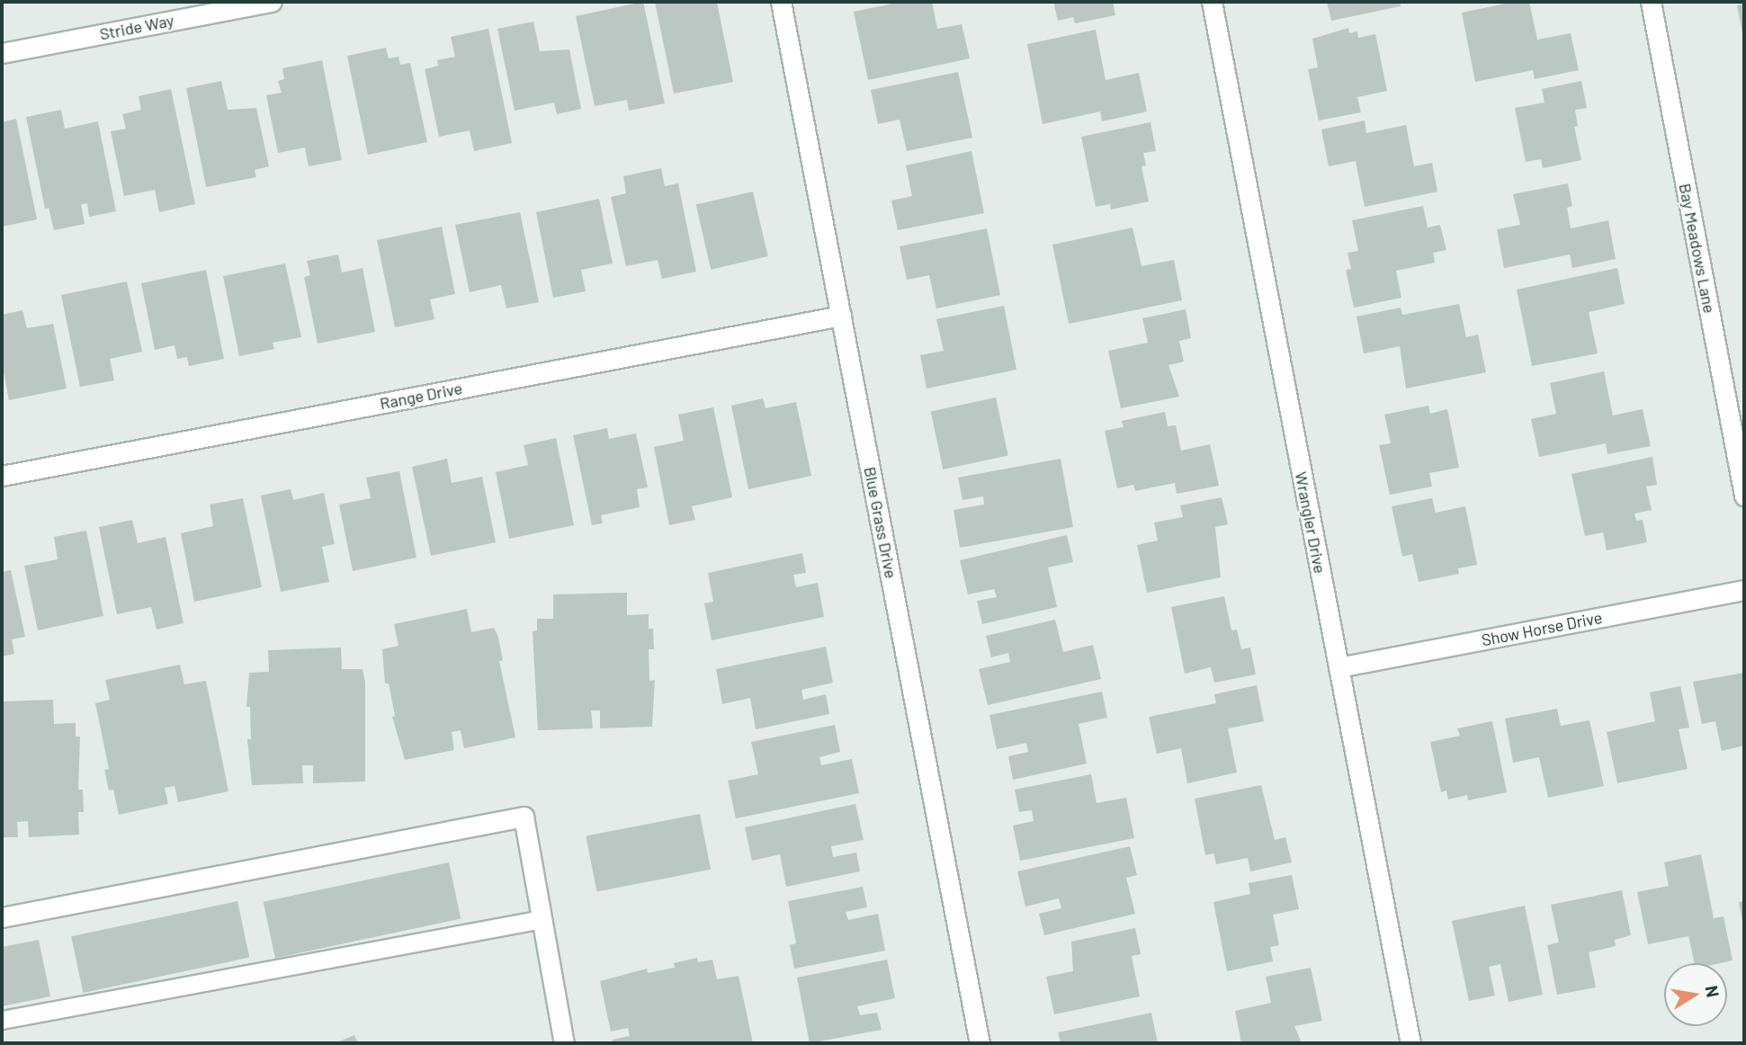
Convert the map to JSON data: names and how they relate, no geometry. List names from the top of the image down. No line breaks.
{"streets":{"street":["Stride Way","Bay Meadows Lane","Range Drive","Blue Grass Drive","Wrangler Drive","Show Horse Drive"]},"crossings":[["Range Drive","Blue Grass Drive"],["Wrangler Drive","Show Horse Drive"]],"north":"right"}
